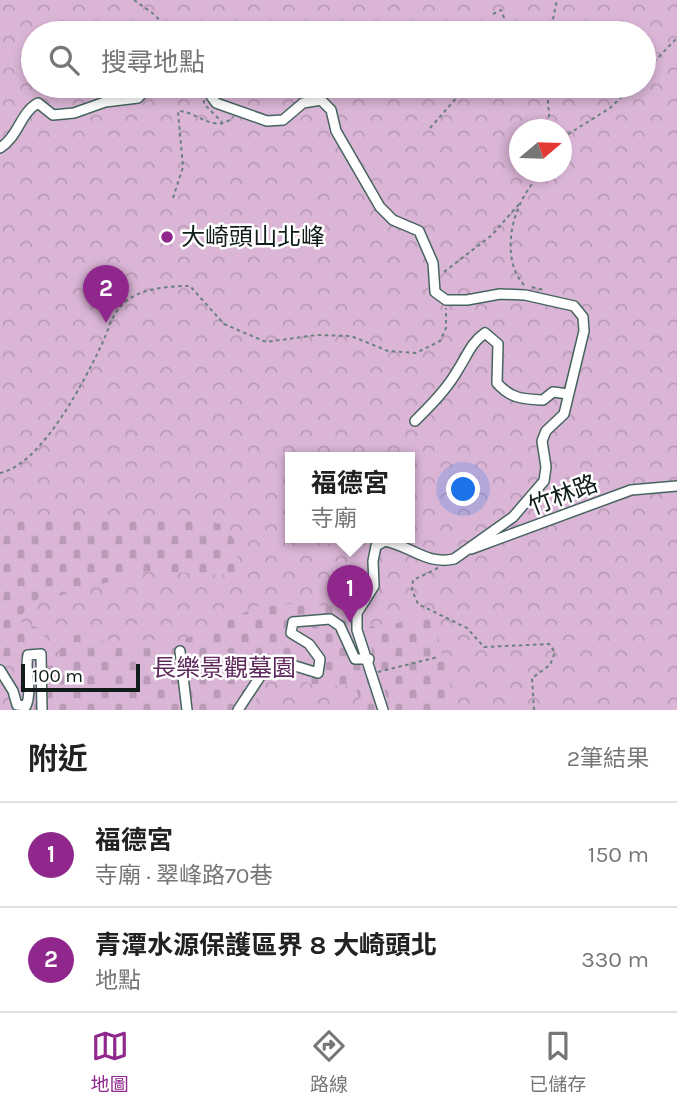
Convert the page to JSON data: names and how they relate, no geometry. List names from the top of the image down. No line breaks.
{"streets":{"street":["竹林路"]},"parks":["長樂景觀墓園"],"places":["大崎頭山北峰"],"scale_bar":"100 m","north":"right","page":{"search":"搜尋地點","pins":["2","1"],"popup":["福德宮","寺廟"],"scale":"100 m","heading":["附近","2筆結果"],"list":[{"mark":"1","name":"福德宮","note":"寺廟 · 翠峰路70巷","value":"150 m"},{"mark":"2","name":"青潭水源保護區界 8 大崎頭北","note":"地點","value":"330 m"}],"nav":["地圖","路線","已儲存"]}}
